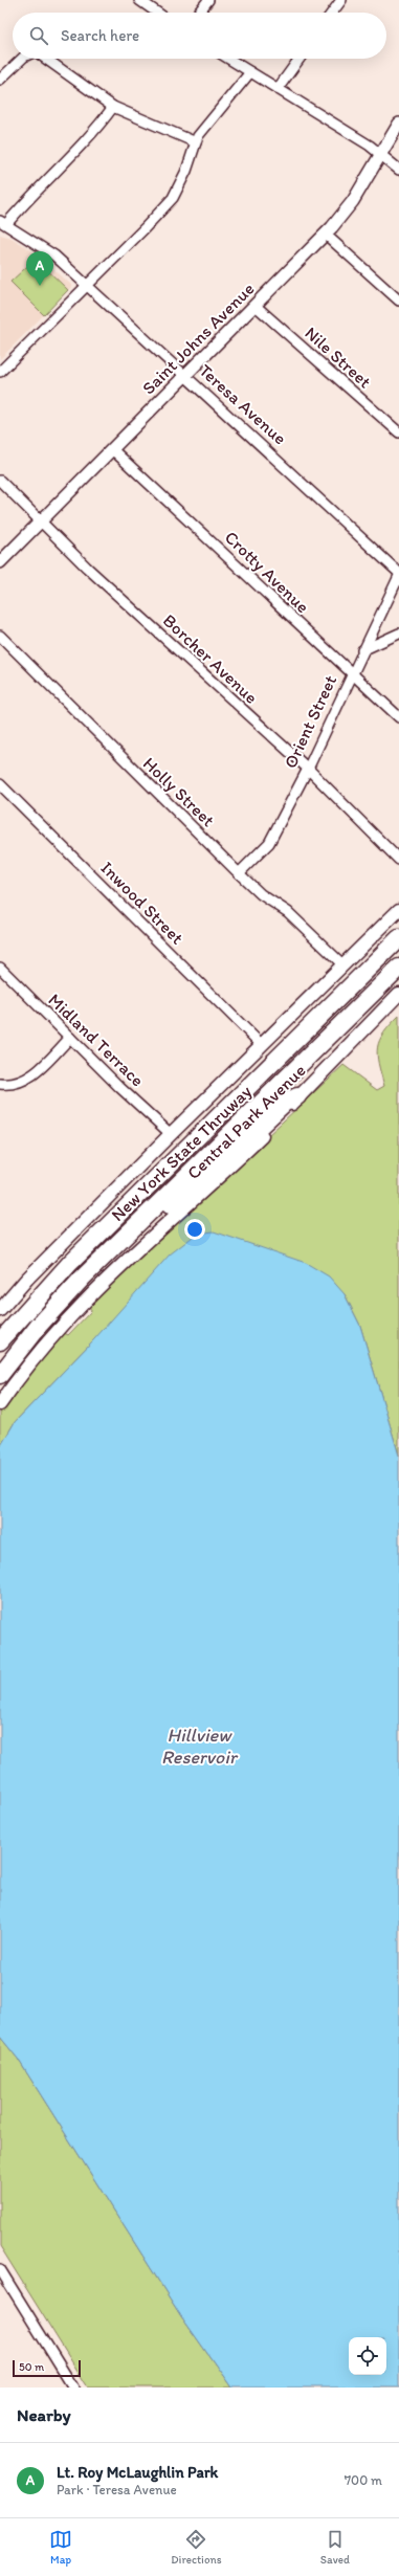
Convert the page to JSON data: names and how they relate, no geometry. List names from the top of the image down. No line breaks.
{"streets":{"highway":["New York State Thruway"],"main road":["Central Park Avenue"],"street":["Saint Johns Avenue","Nile Street","Teresa Avenue","Crotty Avenue","Borcher Avenue","Orient Street","Holly Street","Inwood Street","Midland Terrace"]},"crossings":[["Saint Johns Avenue","Nile Street"],["Saint Johns Avenue","Teresa Avenue"],["Saint Johns Avenue","Crotty Avenue"],["Saint Johns Avenue","Borcher Avenue"],["Teresa Avenue","Orient Street"],["Crotty Avenue","Orient Street"],["Borcher Avenue","Orient Street"],["Orient Street","Holly Street"]],"water":["Hillview Reservoir"],"scale_bar":"50 m","page":{"search":"Search here","pins":"A","scale":"50 m","heading":"Nearby","list":[{"mark":"A","name":"Lt. Roy McLaughlin Park","note":"Park · Teresa Avenue","value":"700 m"}],"nav":["Map","Directions","Saved"]}}
